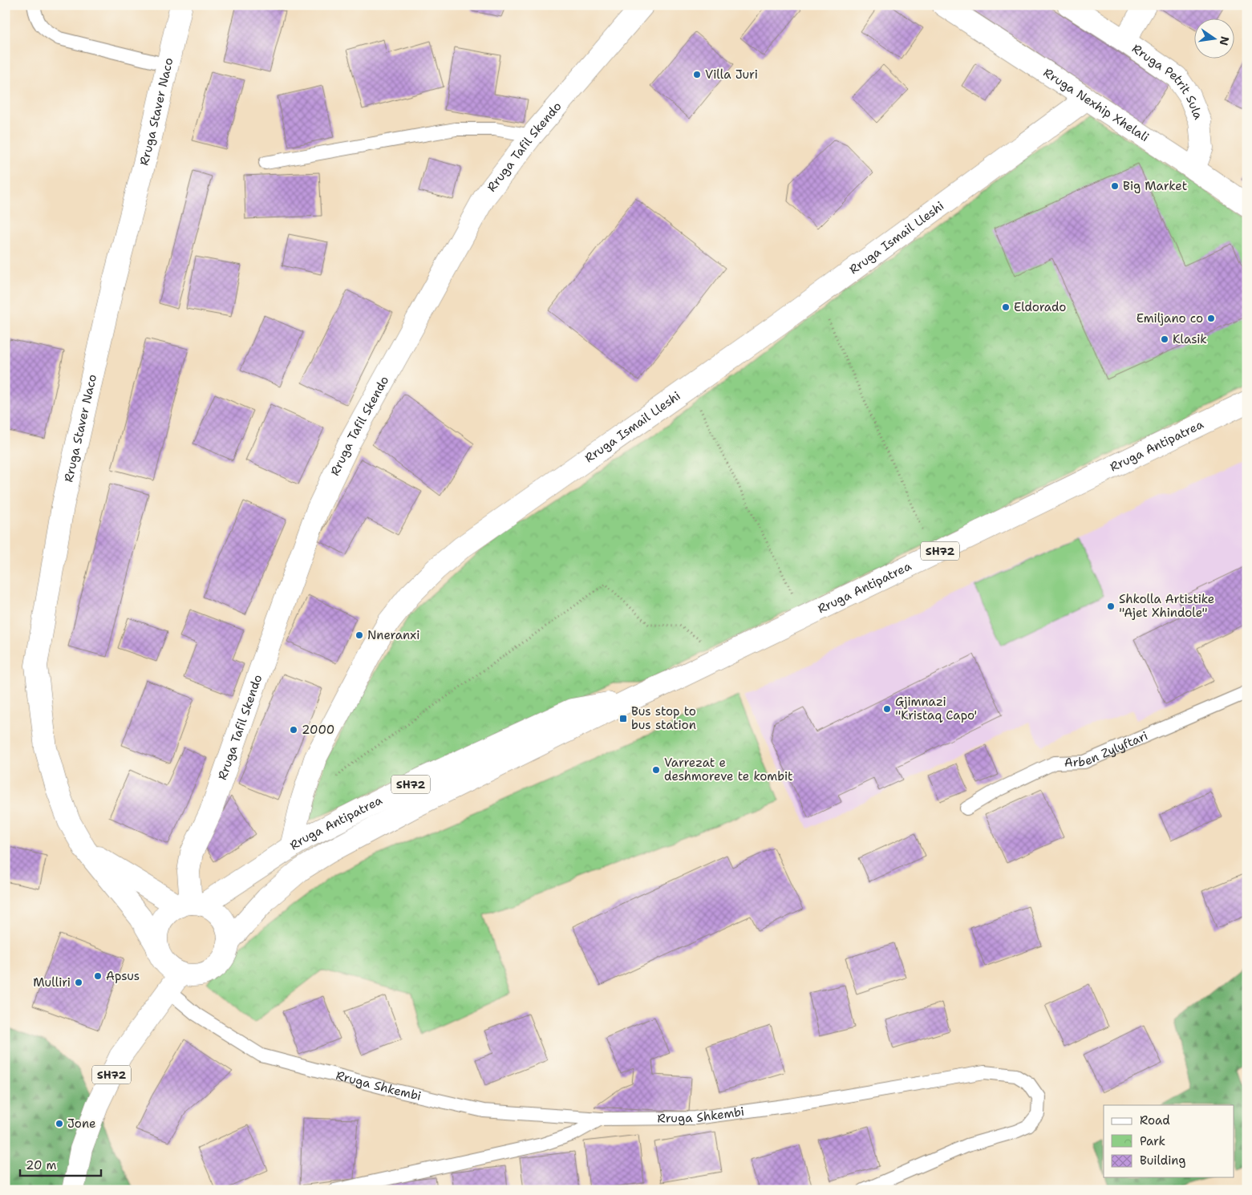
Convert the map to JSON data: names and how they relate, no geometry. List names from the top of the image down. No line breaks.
{"streets":{"main road":["Rruga Petrit Sula","Rruga Nexhip Xhelali","Rruga Staver Naco","Rruga Tafil Skendo","Rruga Ismail Lleshi","Rruga Antipatrea","SH72"],"lane":["Arben Zylyftari","Rruga Shkembi"]},"crossings":[["Rruga Petrit Sula","Rruga Nexhip Xhelali"],["Rruga Nexhip Xhelali","Rruga Ismail Lleshi"],["Rruga Staver Naco","Rruga Tafil Skendo"],["Rruga Staver Naco","Rruga Antipatrea"],["Rruga Staver Naco","SH72"],["Rruga Tafil Skendo","Rruga Antipatrea"],["Rruga Tafil Skendo","SH72"],["Rruga Ismail Lleshi","Rruga Antipatrea"],["Rruga Antipatrea","SH72"],["SH72","Rruga Shkembi"]],"places":{"other":["Villa Juri","Big Market","Eldorado","Emiljano co","Klasik","Shkolla Artistike ''Ajet Xhindole''","Nneranxi","Gjimnazi ''Kristaq Capo'","2000","Varrezat e deshmoreve te kombit","Apsus","Mulliri","Jone"],"transit":["Bus stop to bus station"]},"legend":["Road","Park","Building"],"scale_bar":"20 m","north":"right"}
